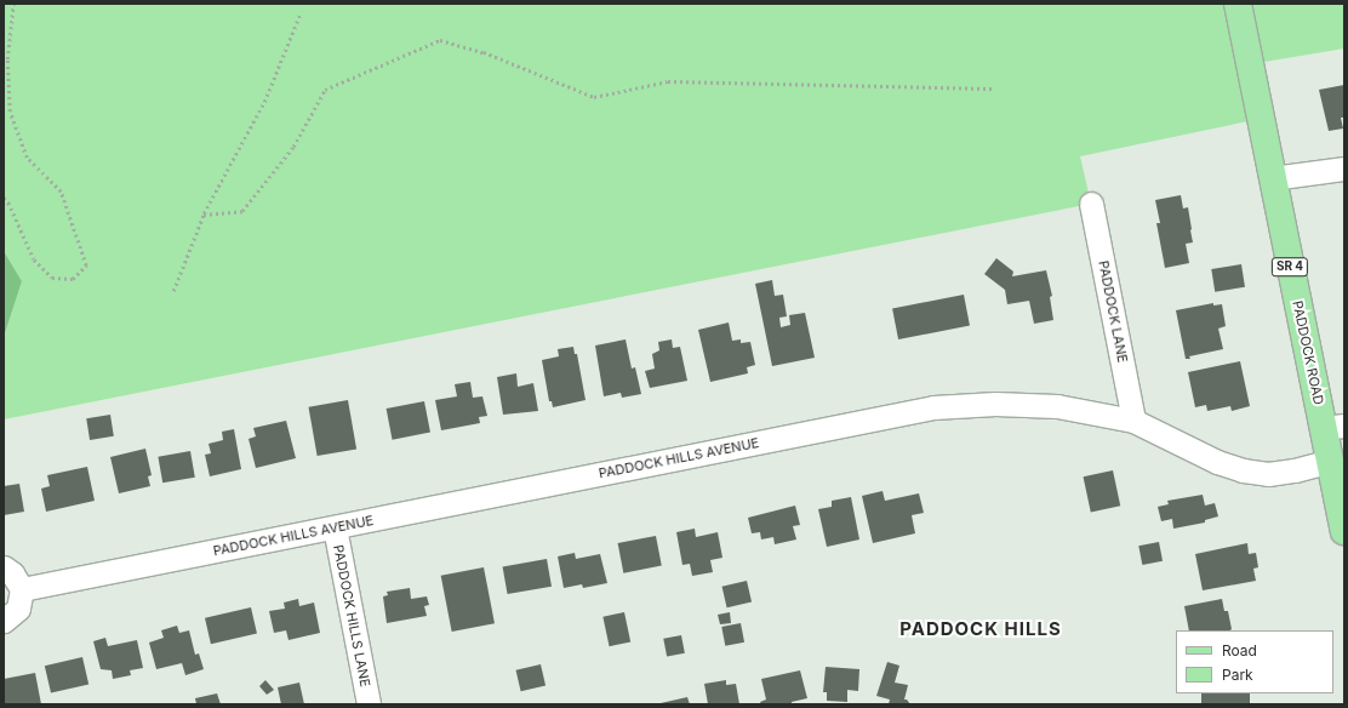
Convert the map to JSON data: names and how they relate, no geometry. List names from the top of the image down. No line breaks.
{"streets":{"main road":["SR 4","PADDOCK ROAD"],"street":["PADDOCK LANE","PADDOCK HILLS AVENUE","PADDOCK HILLS LANE"]},"crossings":[["PADDOCK LANE","PADDOCK HILLS AVENUE"],["PADDOCK ROAD","PADDOCK HILLS AVENUE"],["PADDOCK HILLS AVENUE","PADDOCK HILLS LANE"]],"districts":["PADDOCK HILLS"],"legend":["Road","Park"]}
